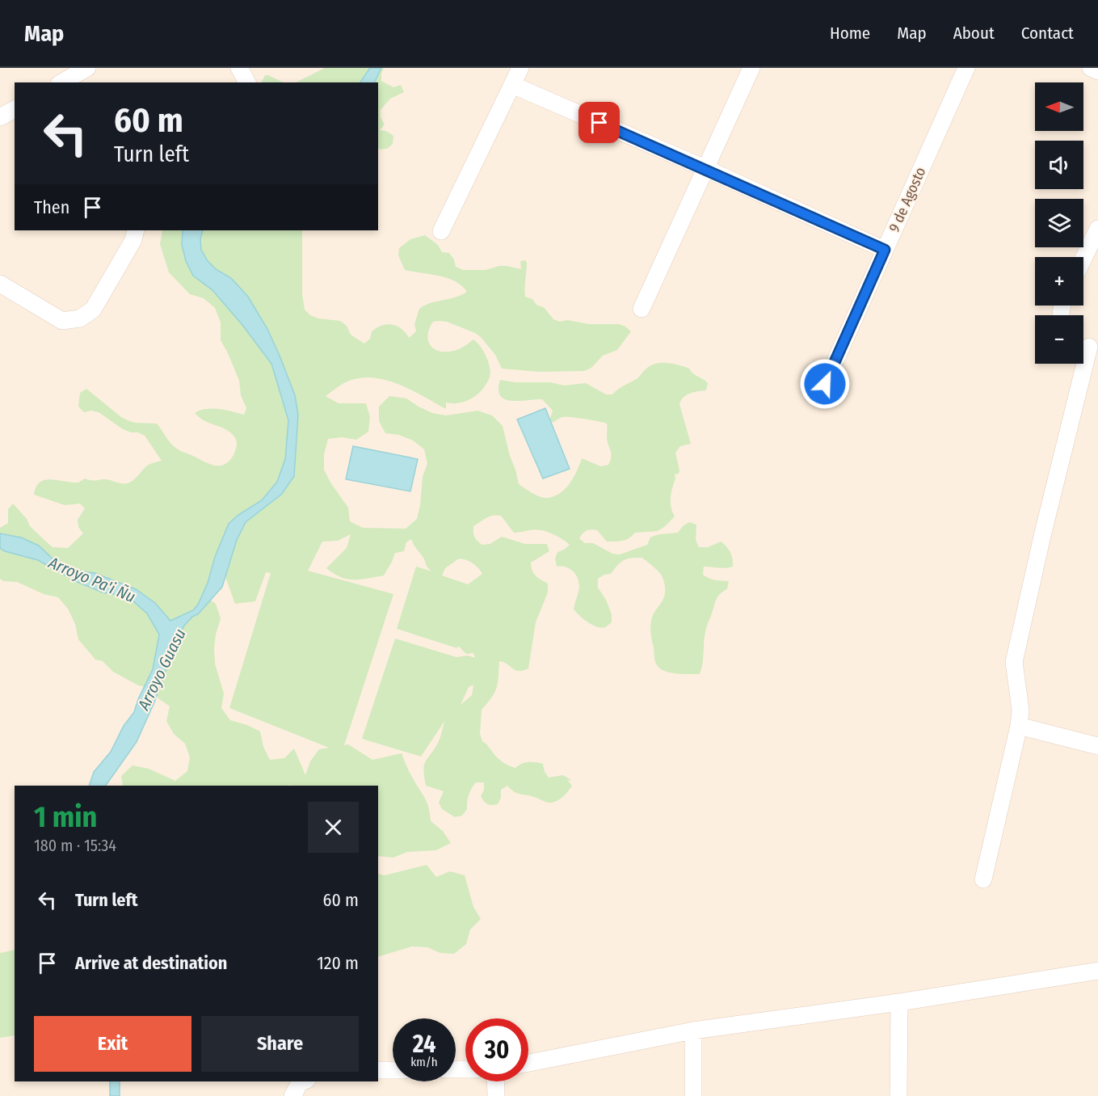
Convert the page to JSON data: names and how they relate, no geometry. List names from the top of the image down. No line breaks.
{"streets":{"street":["9 de Agosto"]},"water":["Arroyo Pa'i Ñu","Arroyo Guasu"],"north":"left","page":{"header":"Map","nav":["Home","Map","About","Contact"],"map_buttons":["+","−"],"turn":["60 m","Turn left"],"then":"Then","heading":["1 min","180 m · 15:34"],"list":[{"name":"Turn left","value":"60 m"},{"name":"Arrive at destination","value":"120 m"}],"buttons":["Exit","Share"],"speed":"24 km/h","limit":"30"}}
